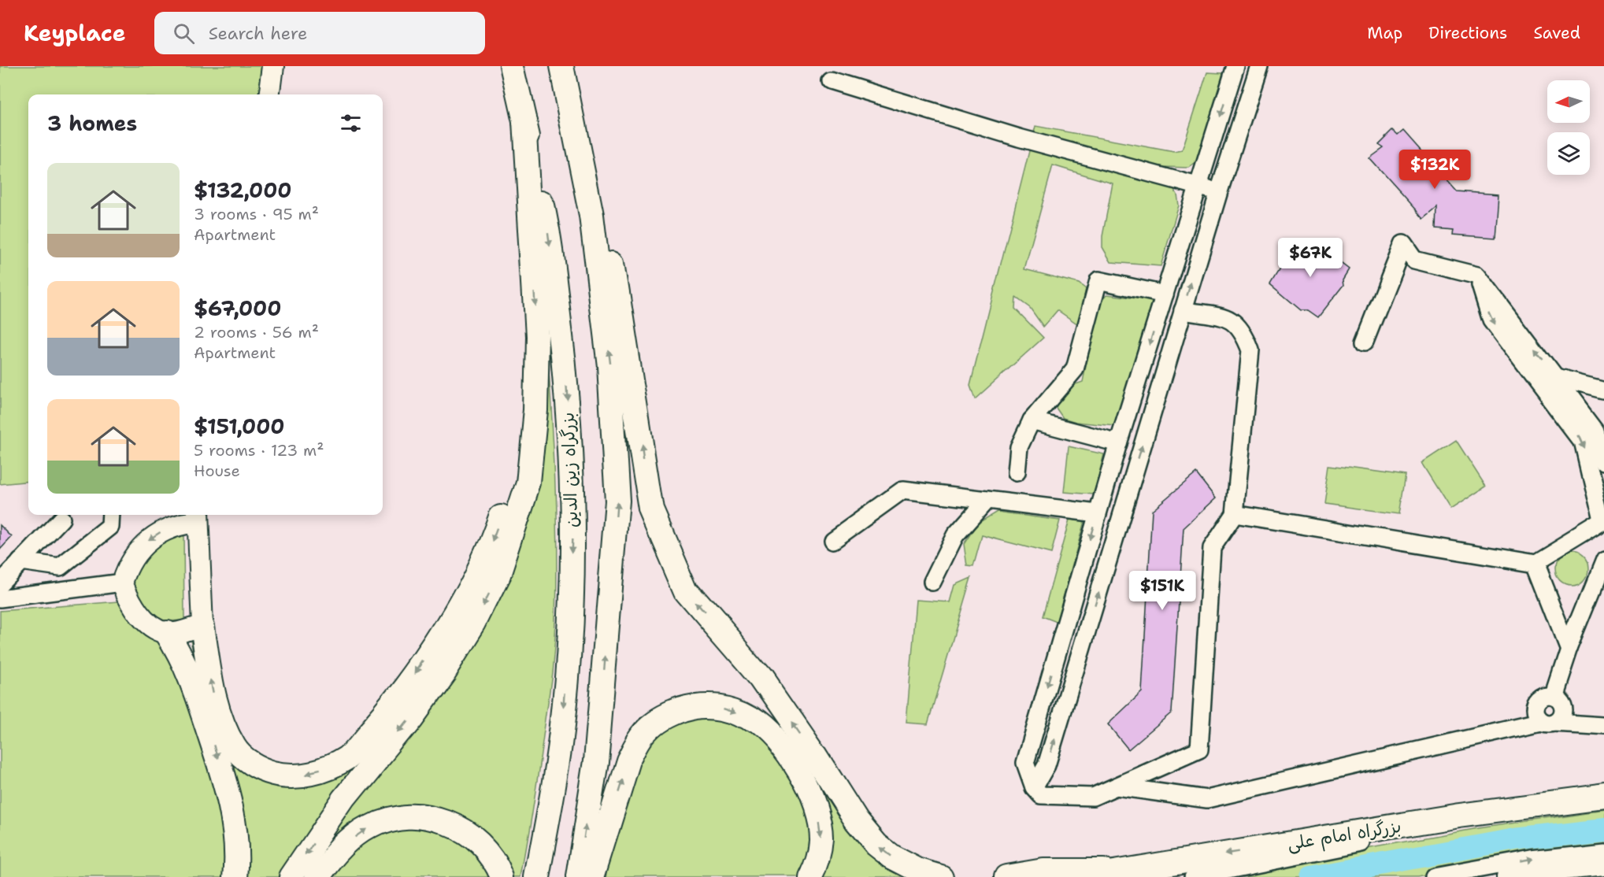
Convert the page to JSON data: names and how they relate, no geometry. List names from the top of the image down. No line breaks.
{"streets":{"highway":["بزرگراه زین الدین","بزرگراه امام علی"]},"one_way":["بزرگراه امام علی"],"north":"left","page":{"header":"Keyplace","search":"Search here","nav":["Map","Directions","Saved"],"heading":"3 homes","price":["$132K","$67K","$151K"],"list":[{"name":"$132,000","note":"3 rooms · 95 m² · Apartment"},{"name":"$67,000","note":"2 rooms · 56 m² · Apartment"},{"name":"$151,000","note":"5 rooms · 123 m² · House"}]}}
